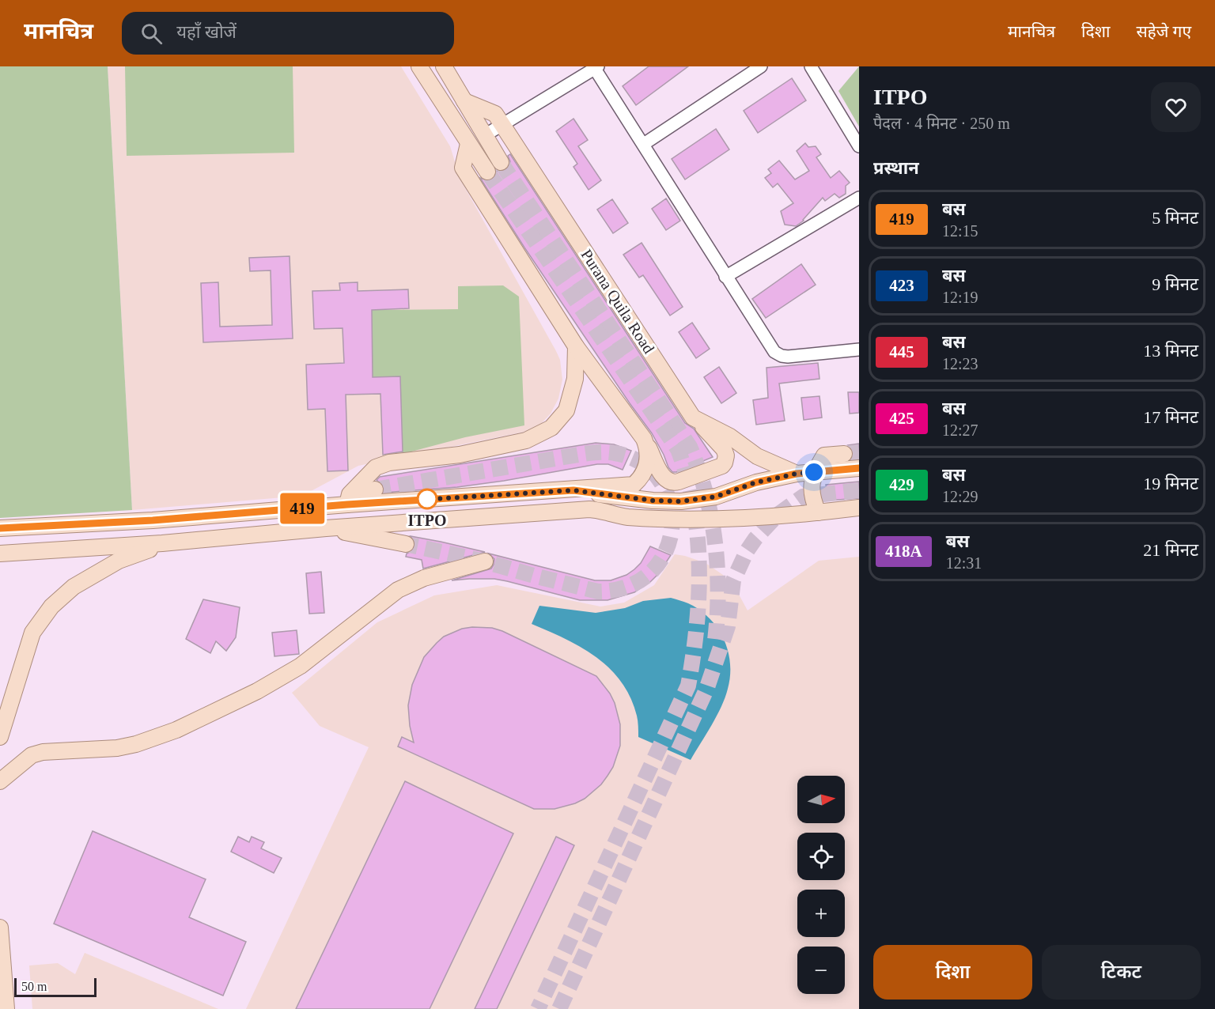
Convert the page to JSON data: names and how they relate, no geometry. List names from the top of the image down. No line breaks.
{"streets":{"main road":["Purana Quila Road"]},"places":["ITPO"],"lines":["bus line 419"],"scale_bar":"50 m","north":"right","page":{"header":"मानचित्र","search":"यहाँ खोजें","nav":["मानचित्र","दिशा","सहेजे गए"],"on_map":"419","heading":[["ITPO","पैदल · 4 मिनट · 250 m"],"प्रस्थान"],"list":[{"mark":"419","name":"बस","note":"12:15","value":"5 मिनट"},{"mark":"423","name":"बस","note":"12:19","value":"9 मिनट"},{"mark":"445","name":"बस","note":"12:23","value":"13 मिनट"},{"mark":"425","name":"बस","note":"12:27","value":"17 मिनट"},{"mark":"429","name":"बस","note":"12:29","value":"19 मिनट"},{"mark":"418A","name":"बस","note":"12:31","value":"21 मिनट"}],"map_buttons":["+","−"],"buttons":["दिशा","टिकट"],"scale":"50 m"}}
